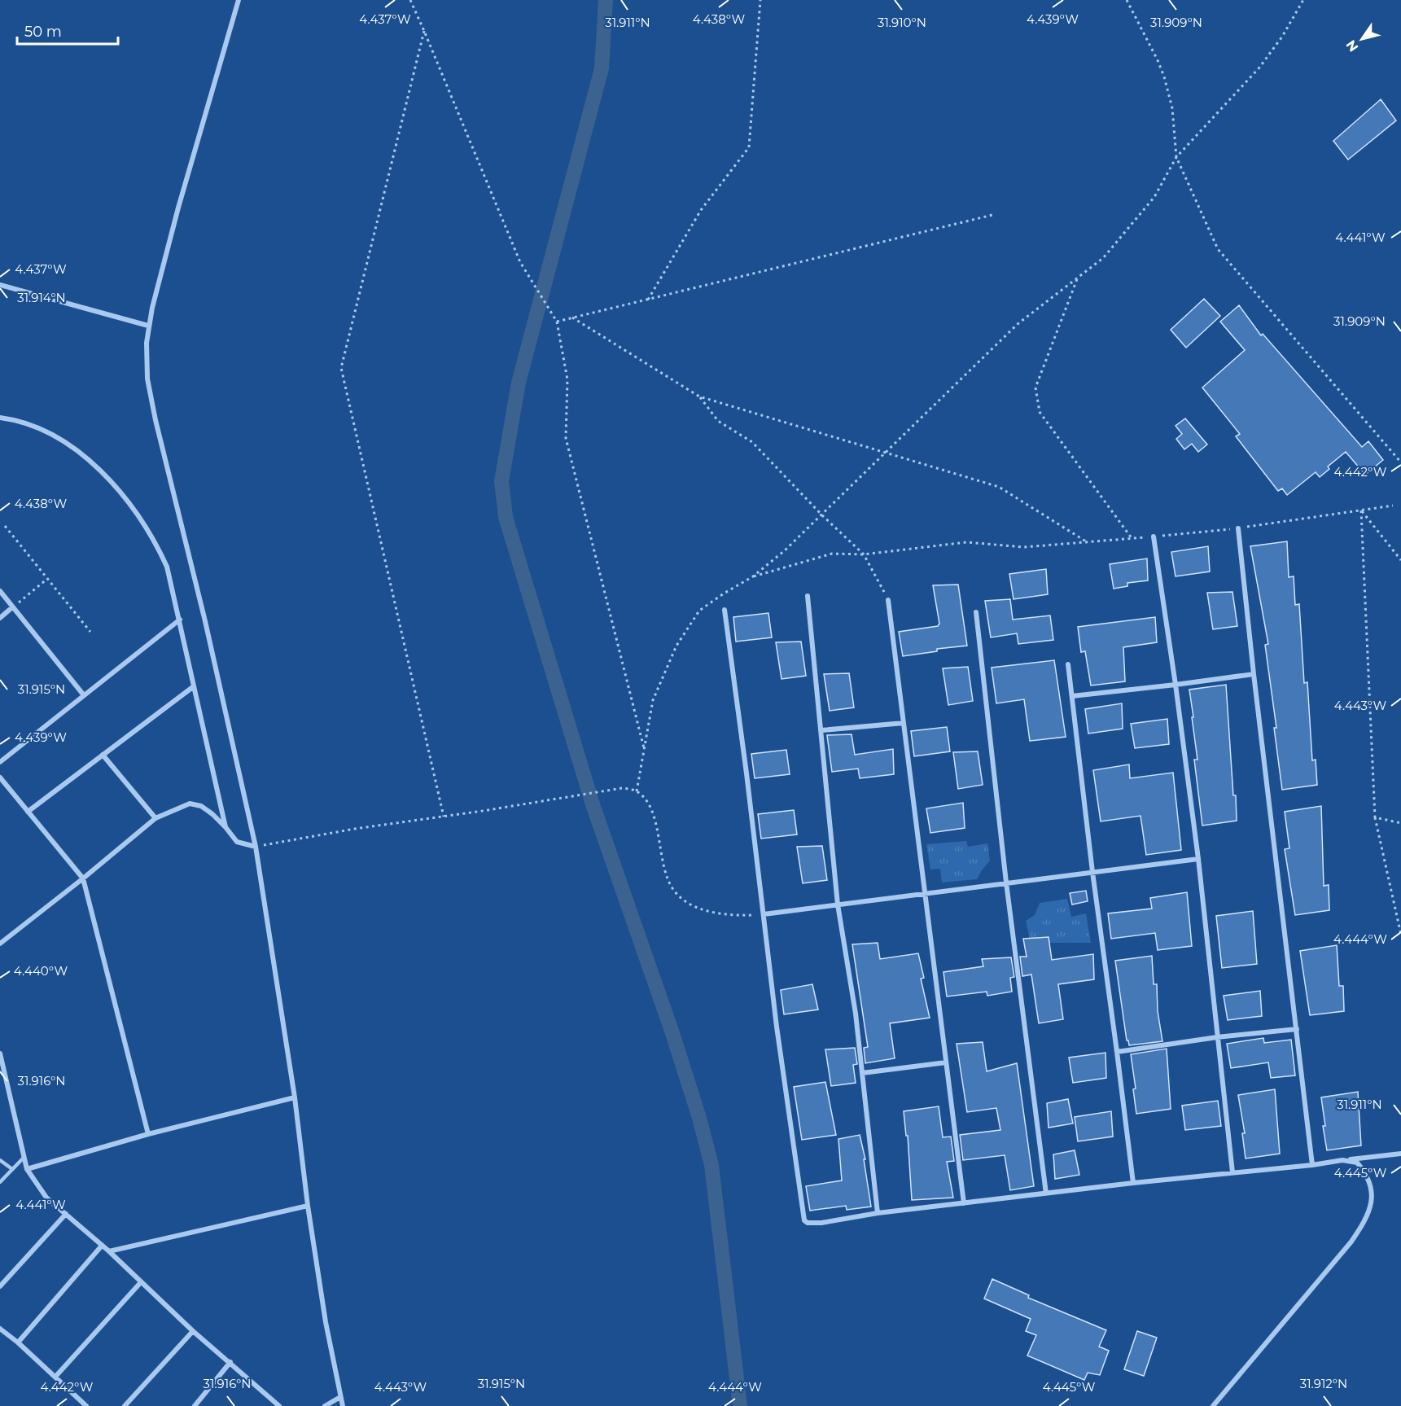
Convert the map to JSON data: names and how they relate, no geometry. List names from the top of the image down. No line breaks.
{"scale_bar":"50 m","north":"bottom left","coordinates":["4.437°W","4.438°W","4.439°W","31.911°N","31.910°N","31.909°N","4.441°W","31.914°N","4.442°W","31.915°N","4.443°W","4.444°W","4.440°W","31.916°N","4.445°W","31.912°N"]}
